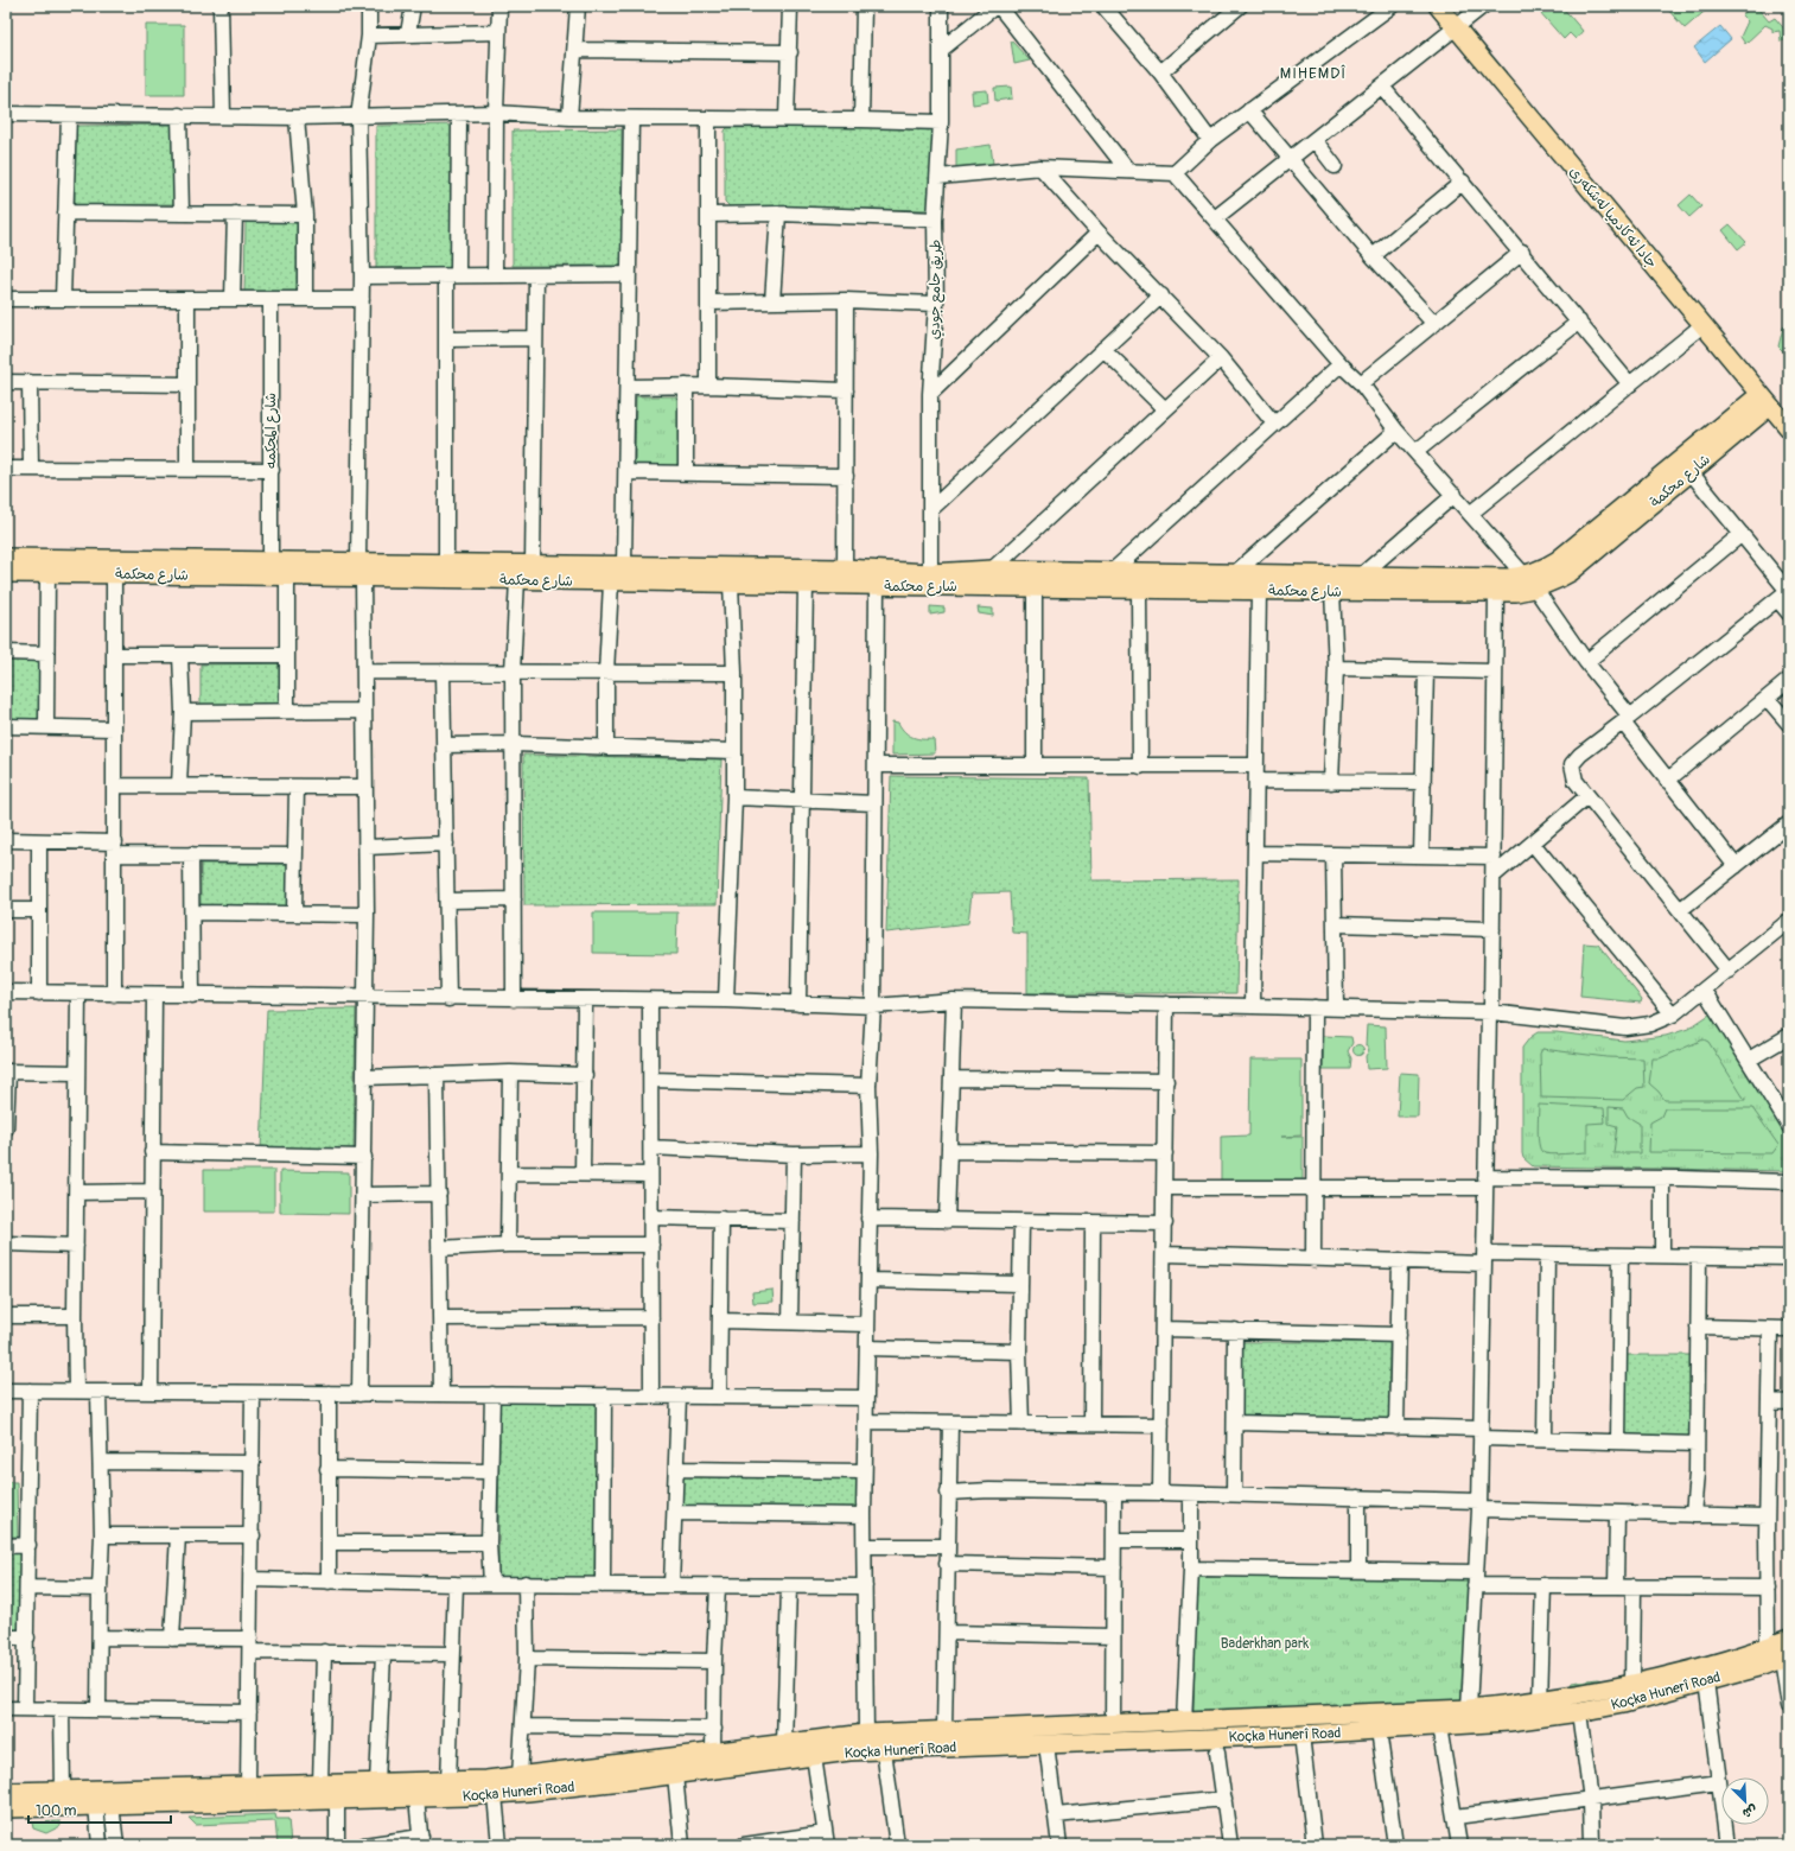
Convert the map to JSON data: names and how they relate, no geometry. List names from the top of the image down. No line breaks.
{"streets":{"main road":["جادا ئه‌كادميا له‌شكه‌رى","شارع محكمة","Koçka Hunerî Road"],"street":["طريق جامع جودي","شارع المحكمه"]},"crossings":[["جادا ئه‌كادميا له‌شكه‌رى","شارع محكمة"],["طريق جامع جودي","شارع محكمة"],["شارع المحكمه","شارع محكمة"]],"districts":["MIHEMDÎ"],"parks":["Baderkhan park"],"scale_bar":"100 m","north":"bottom right"}
